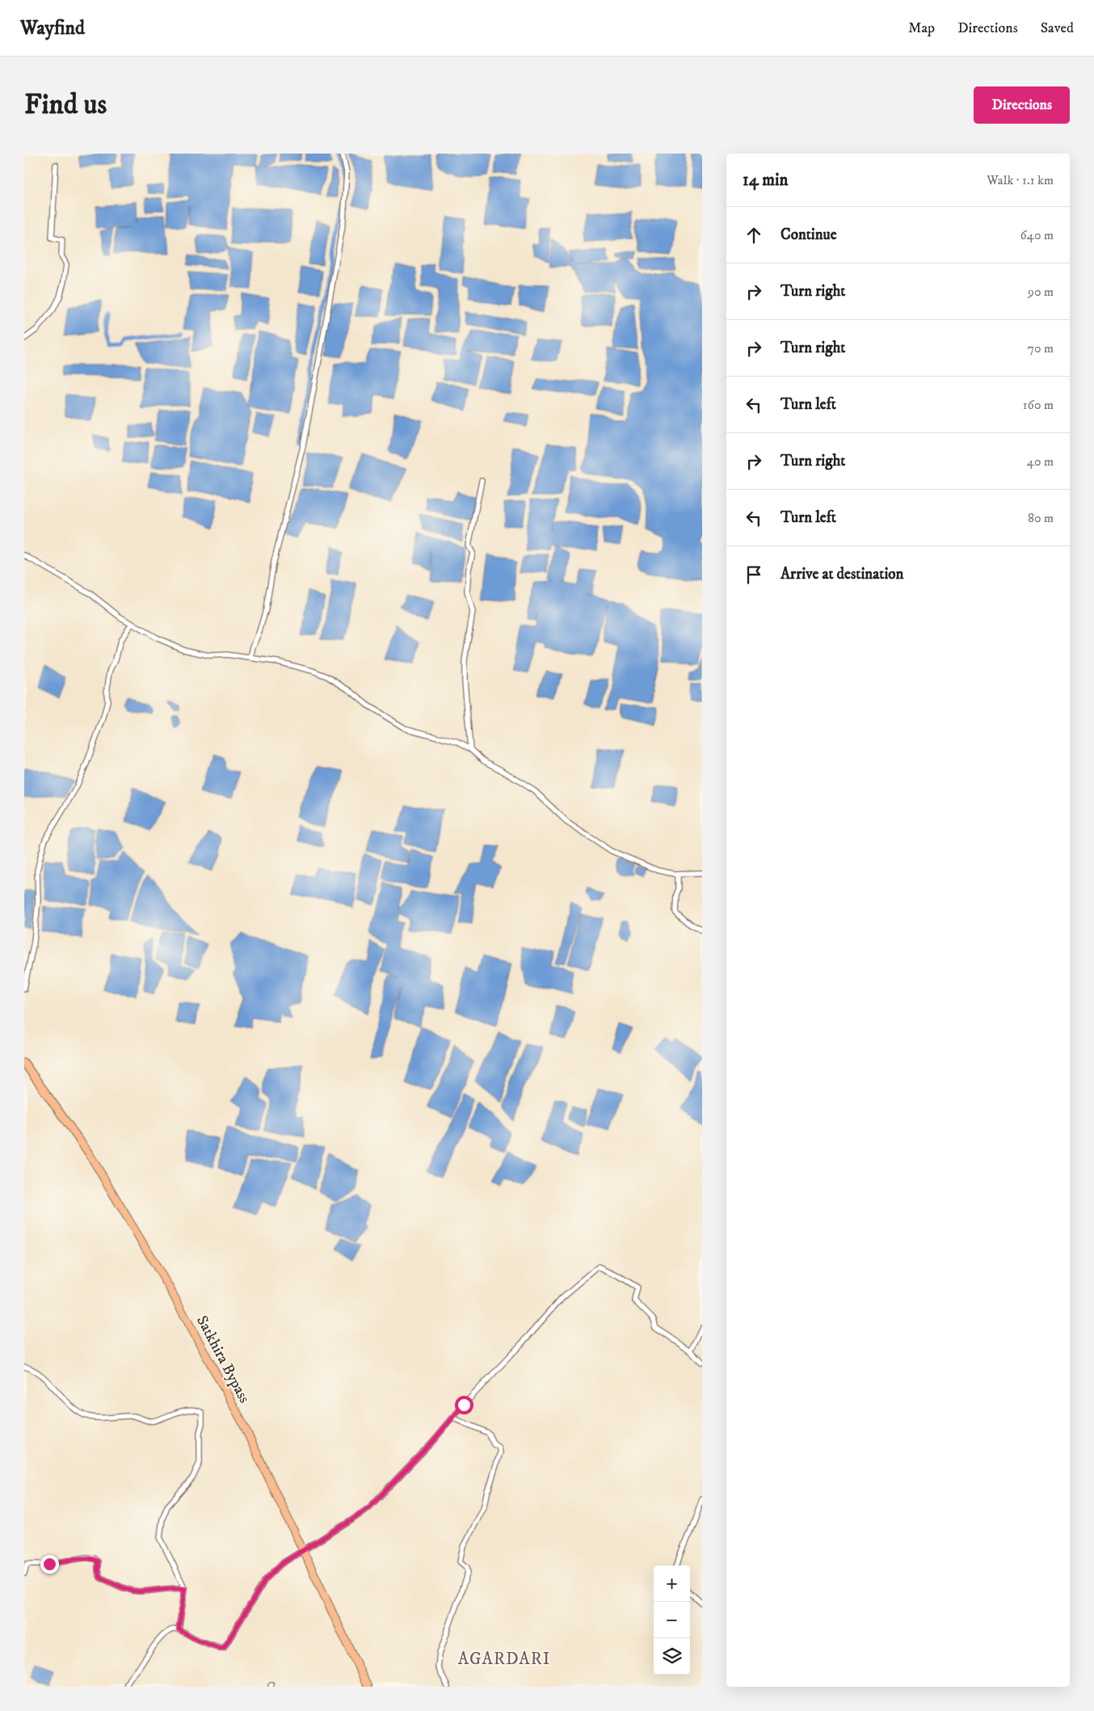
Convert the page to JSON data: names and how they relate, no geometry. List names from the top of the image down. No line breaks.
{"streets":{"highway":["Satkhira Bypass"]},"districts":["AGARDARI"],"page":{"header":"Wayfind","nav":["Map","Directions","Saved"],"buttons":"Directions","title":"Find us","heading":["14 min","Walk · 1.1 km"],"list":[["Continue","640 m"],["Turn right","90 m"],["Turn right","70 m"],["Turn left","160 m"],["Turn right","40 m"],["Turn left","80 m"],"Arrive at destination"],"map_buttons":["+","−"]}}
